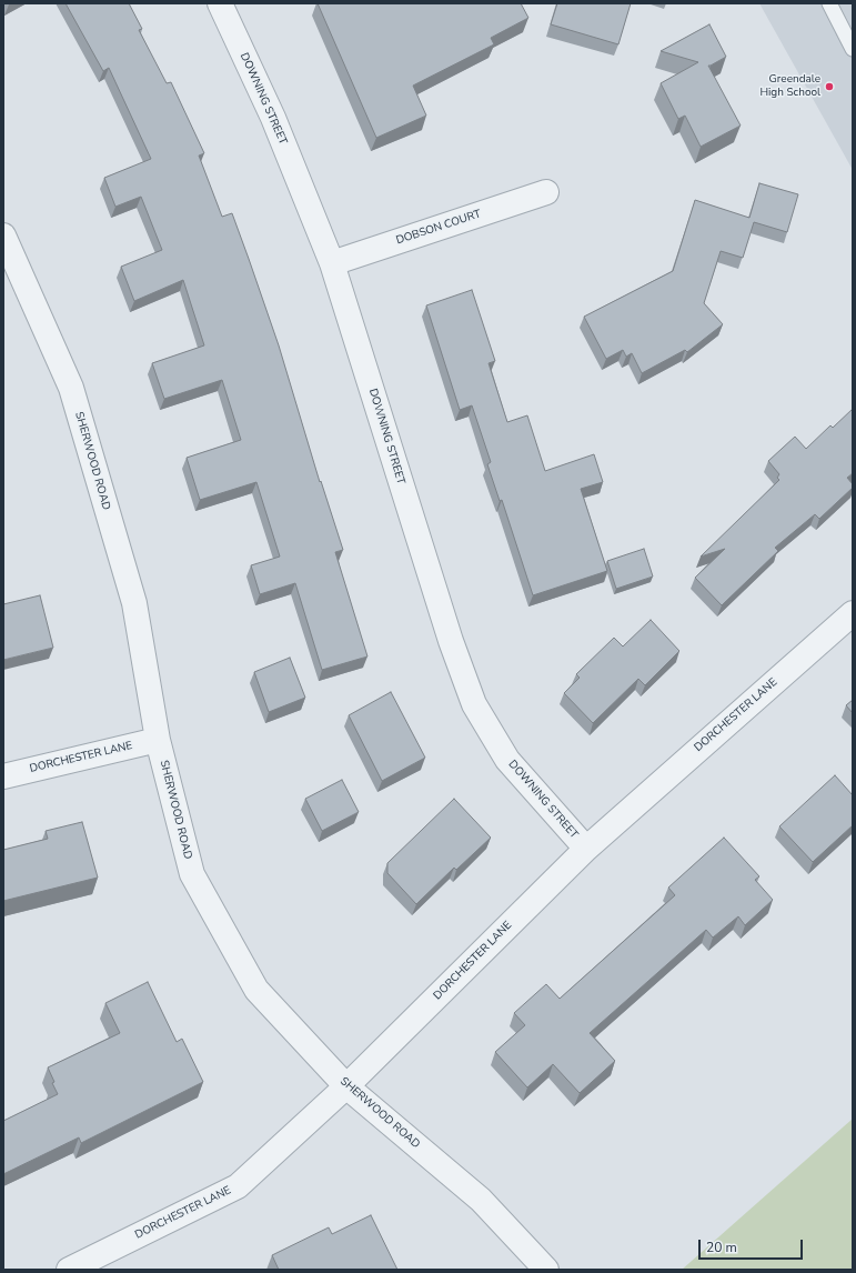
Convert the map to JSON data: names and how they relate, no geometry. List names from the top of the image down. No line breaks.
{"streets":{"street":["DOWNING STREET","DOBSON COURT","SHERWOOD ROAD","DORCHESTER LANE"]},"crossings":[["DOWNING STREET","DOBSON COURT"],["DOWNING STREET","DORCHESTER LANE"],["SHERWOOD ROAD","DORCHESTER LANE"]],"places":["Greendale High School"],"scale_bar":"20 m"}
